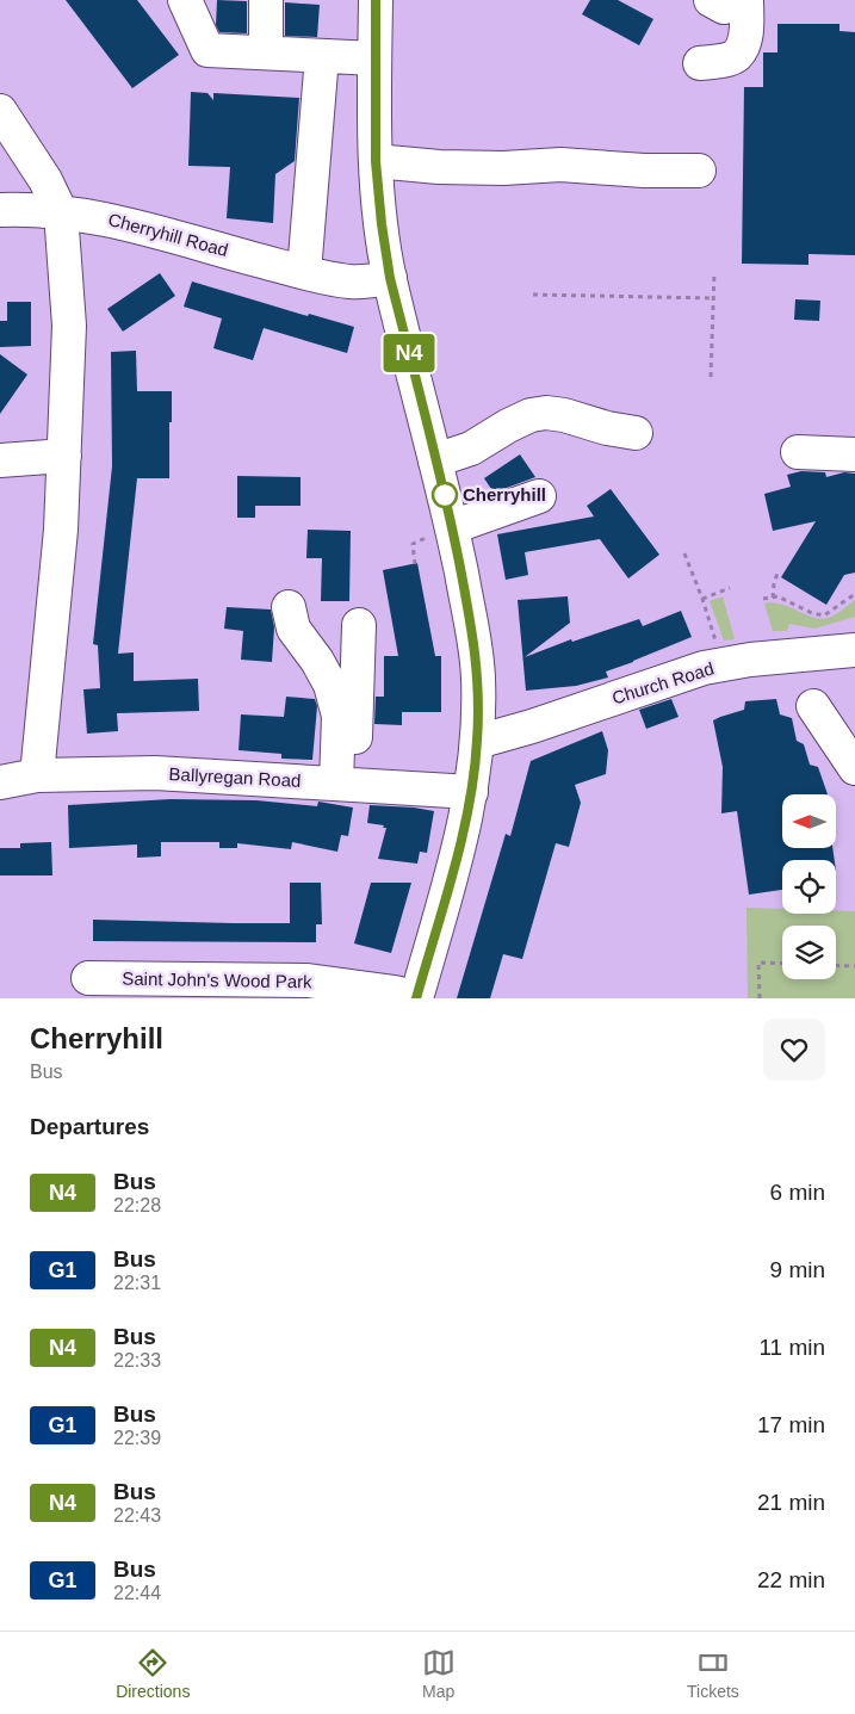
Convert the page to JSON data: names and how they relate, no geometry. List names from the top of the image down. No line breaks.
{"streets":{"main road":["Cherryhill Road","Church Road","Ballyregan Road","Saint John's Wood Park"]},"places":["Cherryhill"],"lines":["bus line N4"],"north":"left","page":{"on_map":"N4","heading":[["Cherryhill","Bus"],"Departures"],"list":[{"mark":"N4","name":"Bus","note":"22:28","value":"6 min"},{"mark":"G1","name":"Bus","note":"22:31","value":"9 min"},{"mark":"N4","name":"Bus","note":"22:33","value":"11 min"},{"mark":"G1","name":"Bus","note":"22:39","value":"17 min"},{"mark":"N4","name":"Bus","note":"22:43","value":"21 min"},{"mark":"G1","name":"Bus","note":"22:44","value":"22 min"}],"tabs":["Directions","Map","Tickets"]}}
